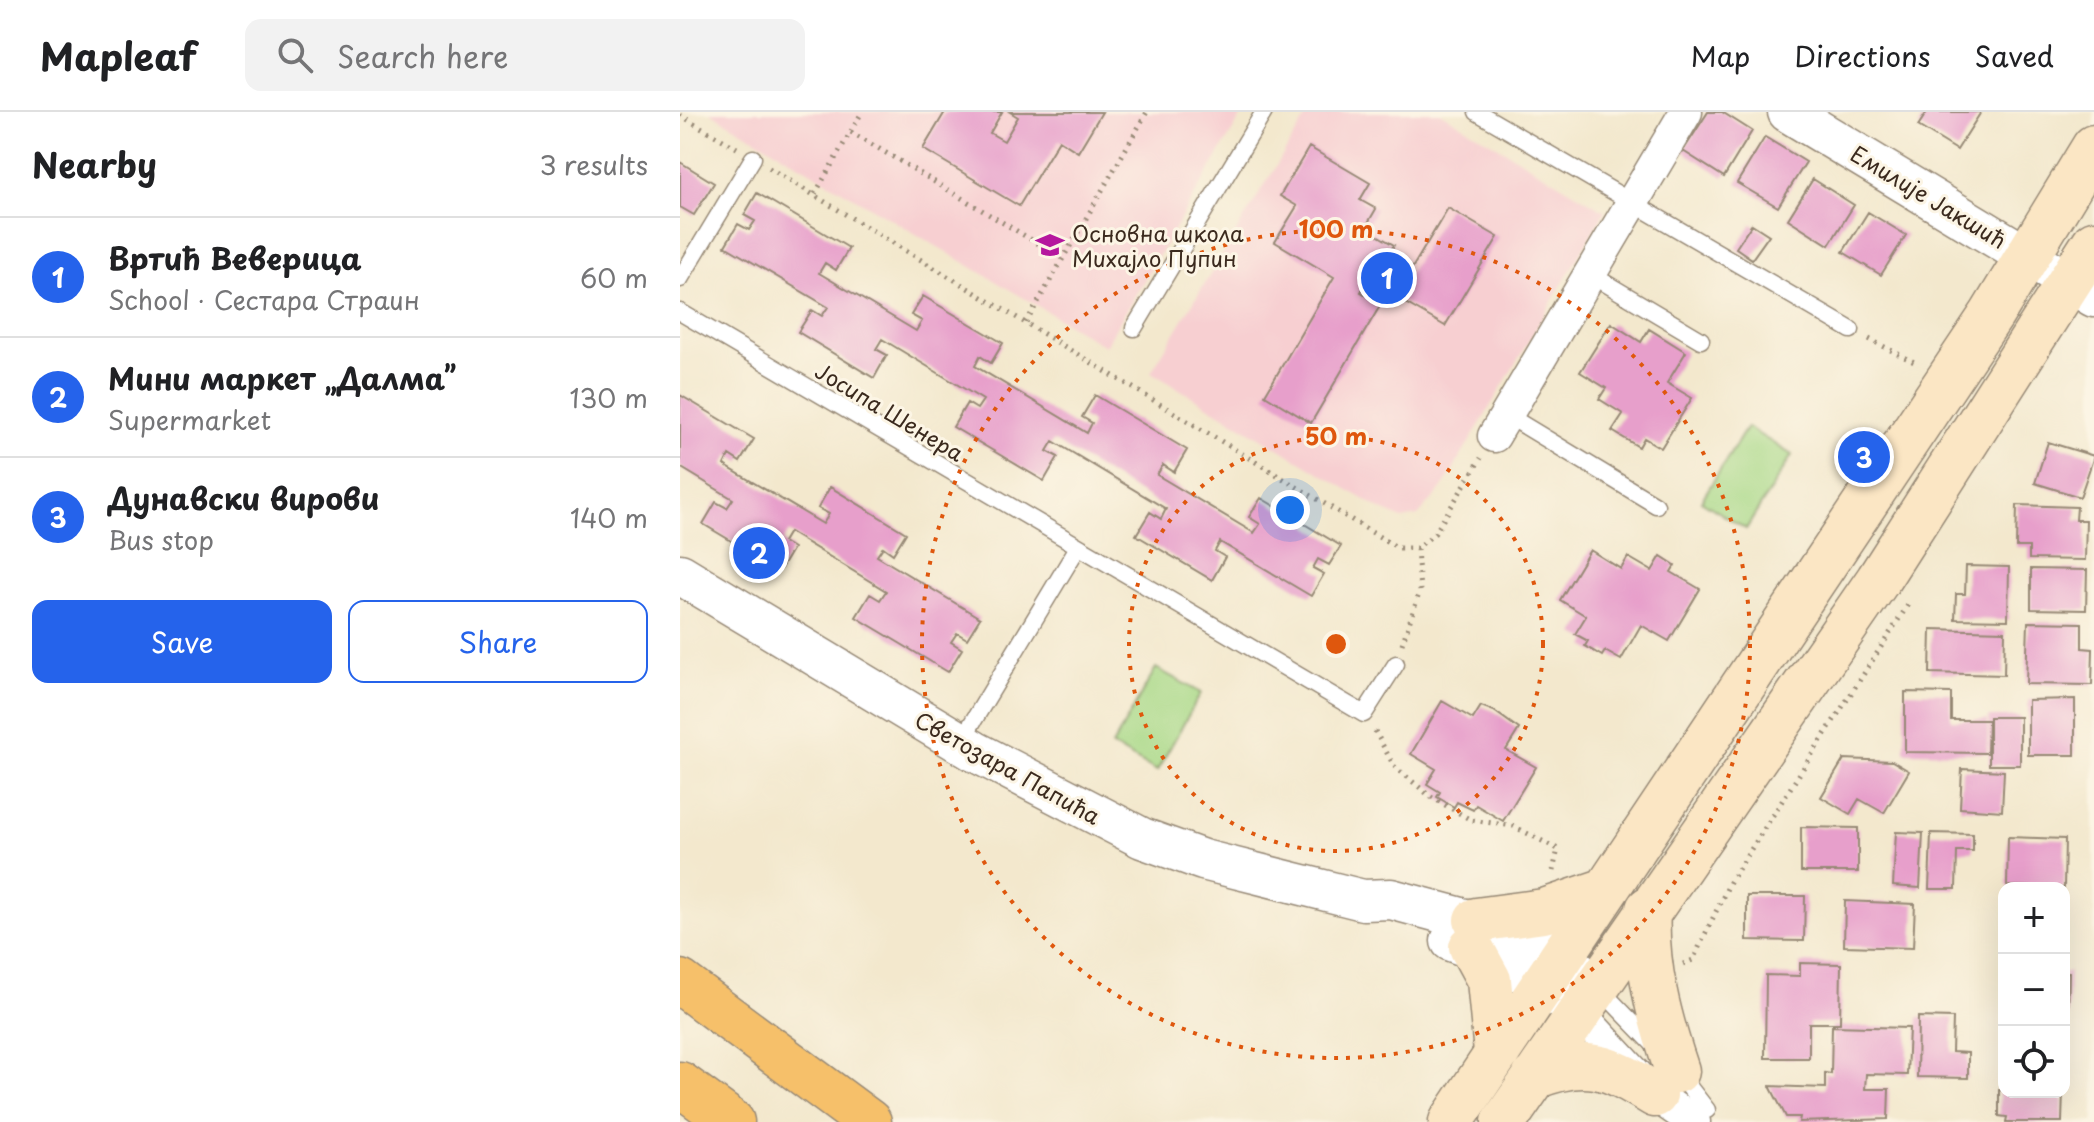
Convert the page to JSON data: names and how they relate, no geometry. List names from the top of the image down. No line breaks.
{"streets":{"street":["Емилије Јакшић","Светозара Папића"],"lane":["Јосипа Шенера"]},"places":{"school or university":["Основна школа Михајло Пупин"]},"page":{"header":"Mapleaf","search":"Search here","nav":["Map","Directions","Saved"],"heading":["Nearby","3 results"],"list":[{"mark":"1","name":"Вртић Веверица","note":"School · Сестара Страин","value":"60 m"},{"mark":"2","name":"Мини маркет „Далма”","note":"Supermarket","value":"130 m"},{"mark":"3","name":"Дунавски вирови","note":"Bus stop","value":"140 m"}],"pins":["1","3","2"],"buttons":["Save","Share"],"map_buttons":["+","−"]},"rings":["100 m","50 m"]}
